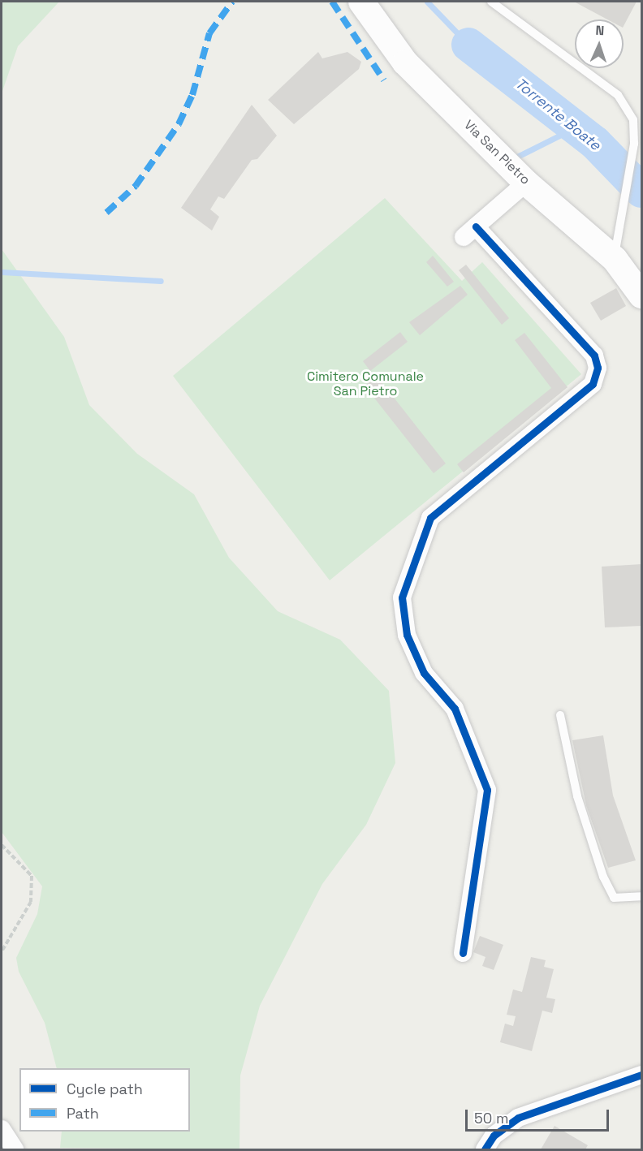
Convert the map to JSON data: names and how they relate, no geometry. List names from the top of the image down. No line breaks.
{"streets":{"street":["Via San Pietro"]},"water":["Torrente Boate"],"parks":["Cimitero Comunale San Pietro"],"legend":["Cycle path","Path"],"scale_bar":"50 m","north":"top"}
